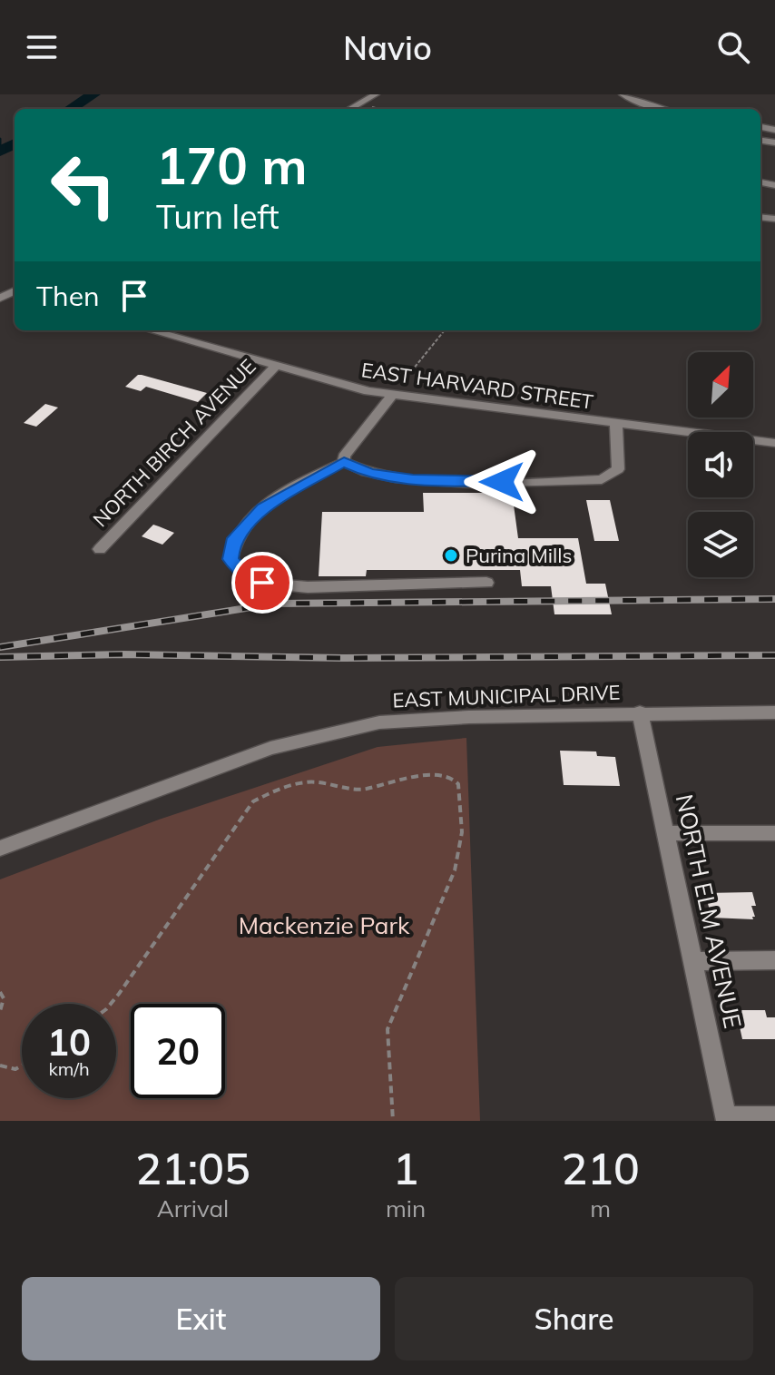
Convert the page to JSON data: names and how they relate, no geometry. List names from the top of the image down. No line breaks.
{"streets":{"street":["EAST HARVARD STREET","NORTH BIRCH AVENUE","EAST MUNICIPAL DRIVE","NORTH ELM AVENUE"]},"crossings":[["EAST HARVARD STREET","NORTH BIRCH AVENUE"],["EAST MUNICIPAL DRIVE","NORTH ELM AVENUE"]],"parks":["Mackenzie Park"],"places":["Purina Mills"],"north":"top right","page":{"header":"Navio","turn":["170 m","Turn left"],"then":"Then","speed":"10 km/h","limit":"20","eta":["21:05","Arrival","1","min","210","m"],"buttons":["Exit","Share"]}}
